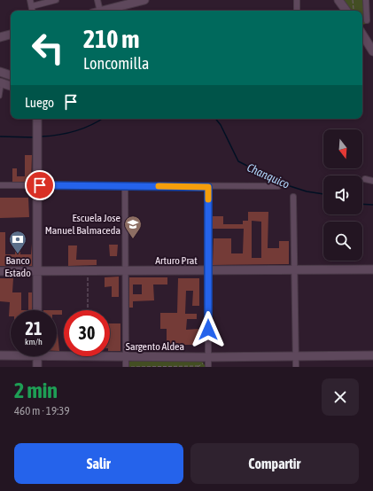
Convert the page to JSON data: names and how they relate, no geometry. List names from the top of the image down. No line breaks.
{"streets":{"street":["Arturo Prat","Sargento Aldea"]},"water":["Chanquico"],"places":{"school or university":["Escuela Jose Manuel Balmaceda"],"bank":["Banco Estado"]},"north":"bottom","page":{"turn":["210 m","Loncomilla"],"then":"Luego","speed":"21 km/h","limit":"30","heading":["2 min","460 m · 19:39"],"buttons":["Salir","Compartir"]}}
